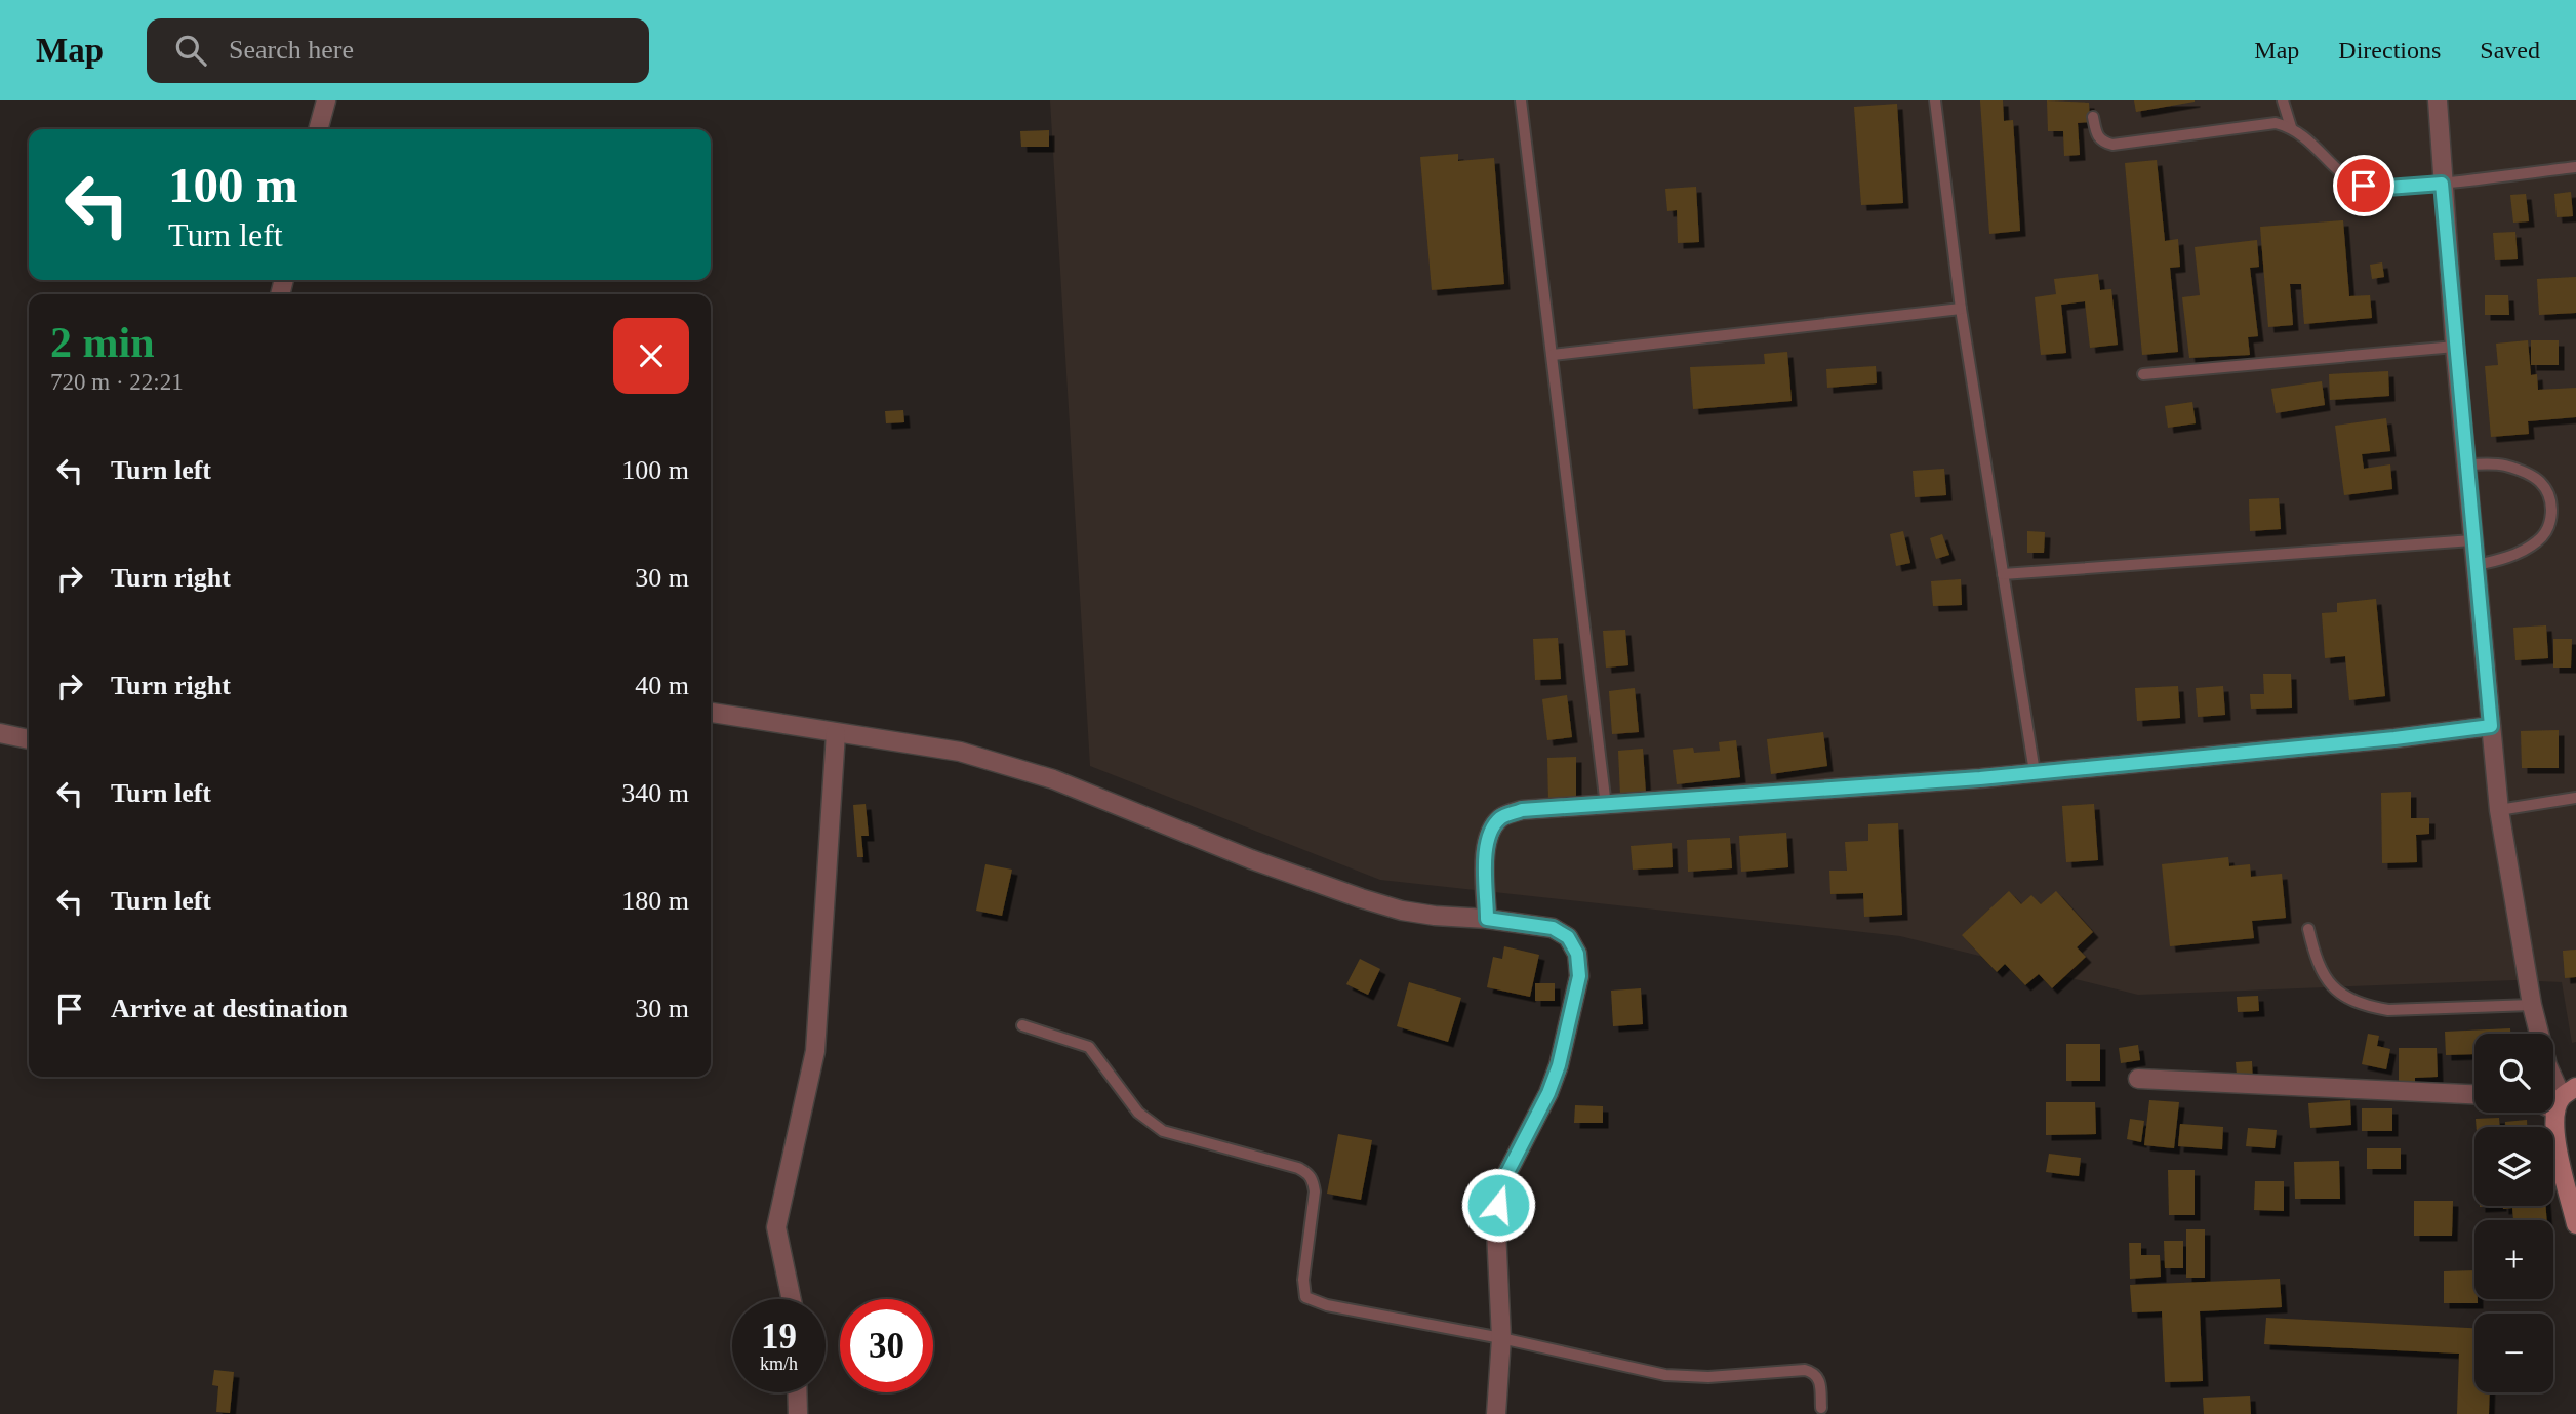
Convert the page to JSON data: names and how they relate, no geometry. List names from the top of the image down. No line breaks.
{"page":{"header":"Map","search":"Search here","nav":["Map","Directions","Saved"],"turn":["100 m","Turn left"],"heading":["2 min","720 m · 22:21"],"list":[{"name":"Turn left","value":"100 m"},{"name":"Turn right","value":"30 m"},{"name":"Turn right","value":"40 m"},{"name":"Turn left","value":"340 m"},{"name":"Turn left","value":"180 m"},{"name":"Arrive at destination","value":"30 m"}],"map_buttons":["+","−"],"speed":"19 km/h","limit":"30"}}
